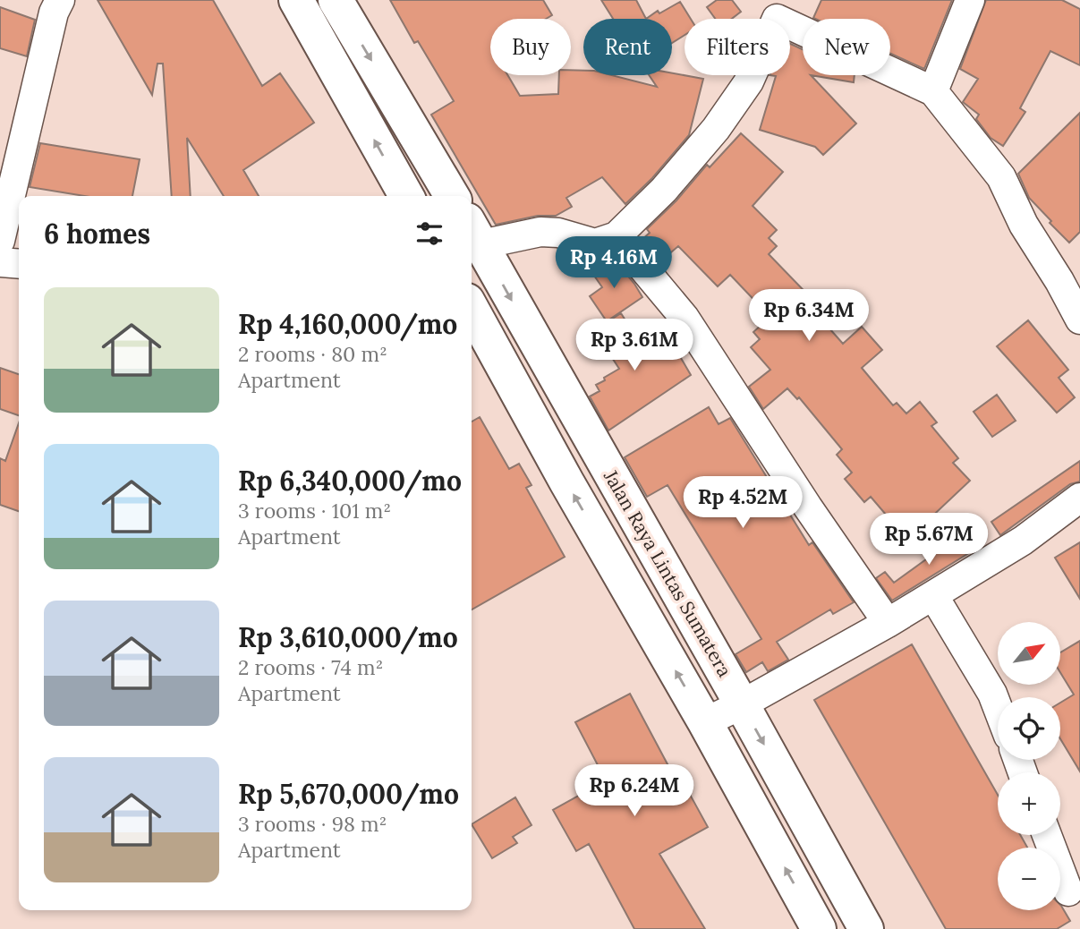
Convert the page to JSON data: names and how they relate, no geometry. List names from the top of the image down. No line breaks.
{"streets":{"highway":["Jalan Raya Lintas Sumatera"]},"north":"top right","page":{"chip":["Buy","Rent","Filters","New"],"heading":"6 homes","price":["Rp 4.16M","Rp 6.34M","Rp 3.61M","Rp 4.52M","Rp 5.67M","Rp 6.24M"],"list":[{"name":"Rp 4,160,000/mo","note":"2 rooms · 80 m² · Apartment"},{"name":"Rp 6,340,000/mo","note":"3 rooms · 101 m² · Apartment"},{"name":"Rp 3,610,000/mo","note":"2 rooms · 74 m² · Apartment"},{"name":"Rp 5,670,000/mo","note":"3 rooms · 98 m² · Apartment"}],"map_buttons":["+","−"]}}
